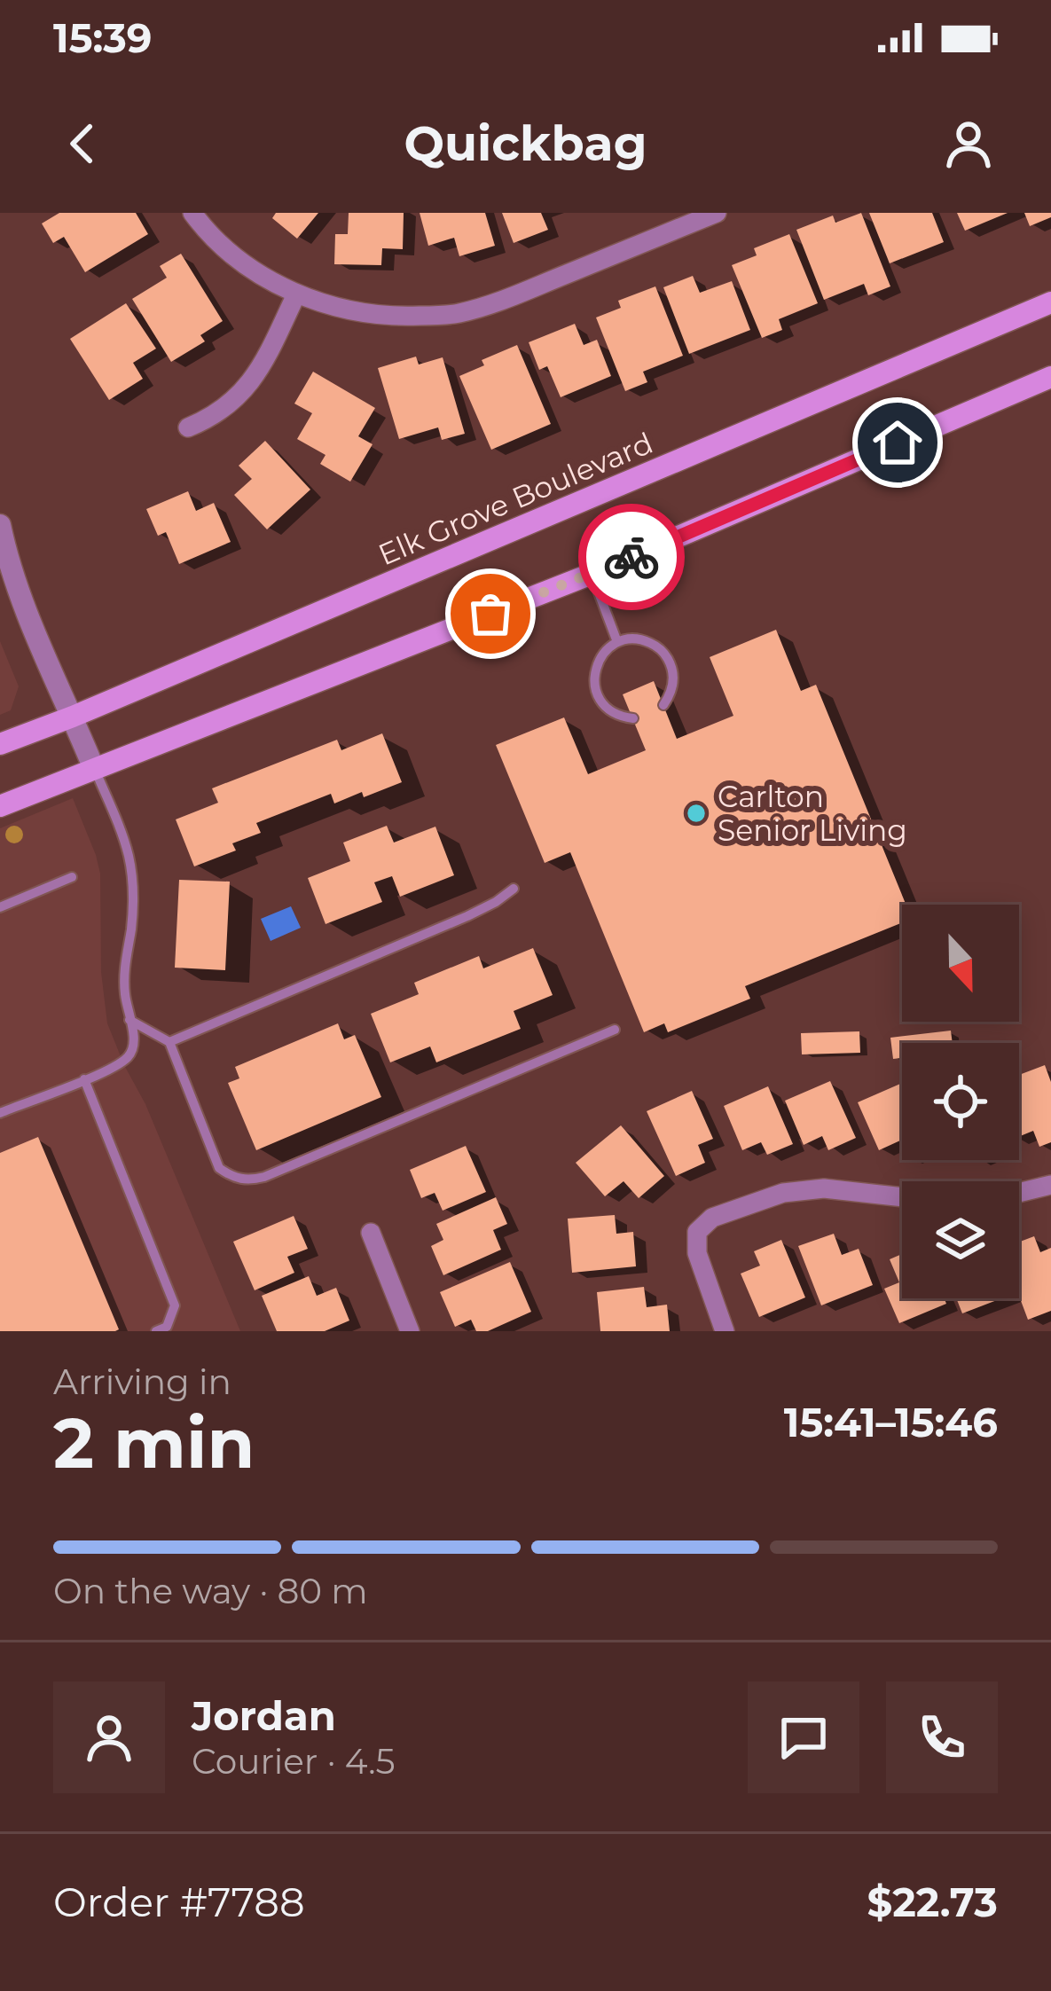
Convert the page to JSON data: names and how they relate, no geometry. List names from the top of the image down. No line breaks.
{"streets":{"main road":["Elk Grove Boulevard"]},"places":["Carlton Senior Living"],"north":"bottom","page":{"status":"15:39","header":"Quickbag","heading":["2 min","Arriving in","15:41–15:46"],"panel":["Jordan","Courier · 4.5","Order #7788","$22.73"],"bar":"On the way · 80 m"}}
